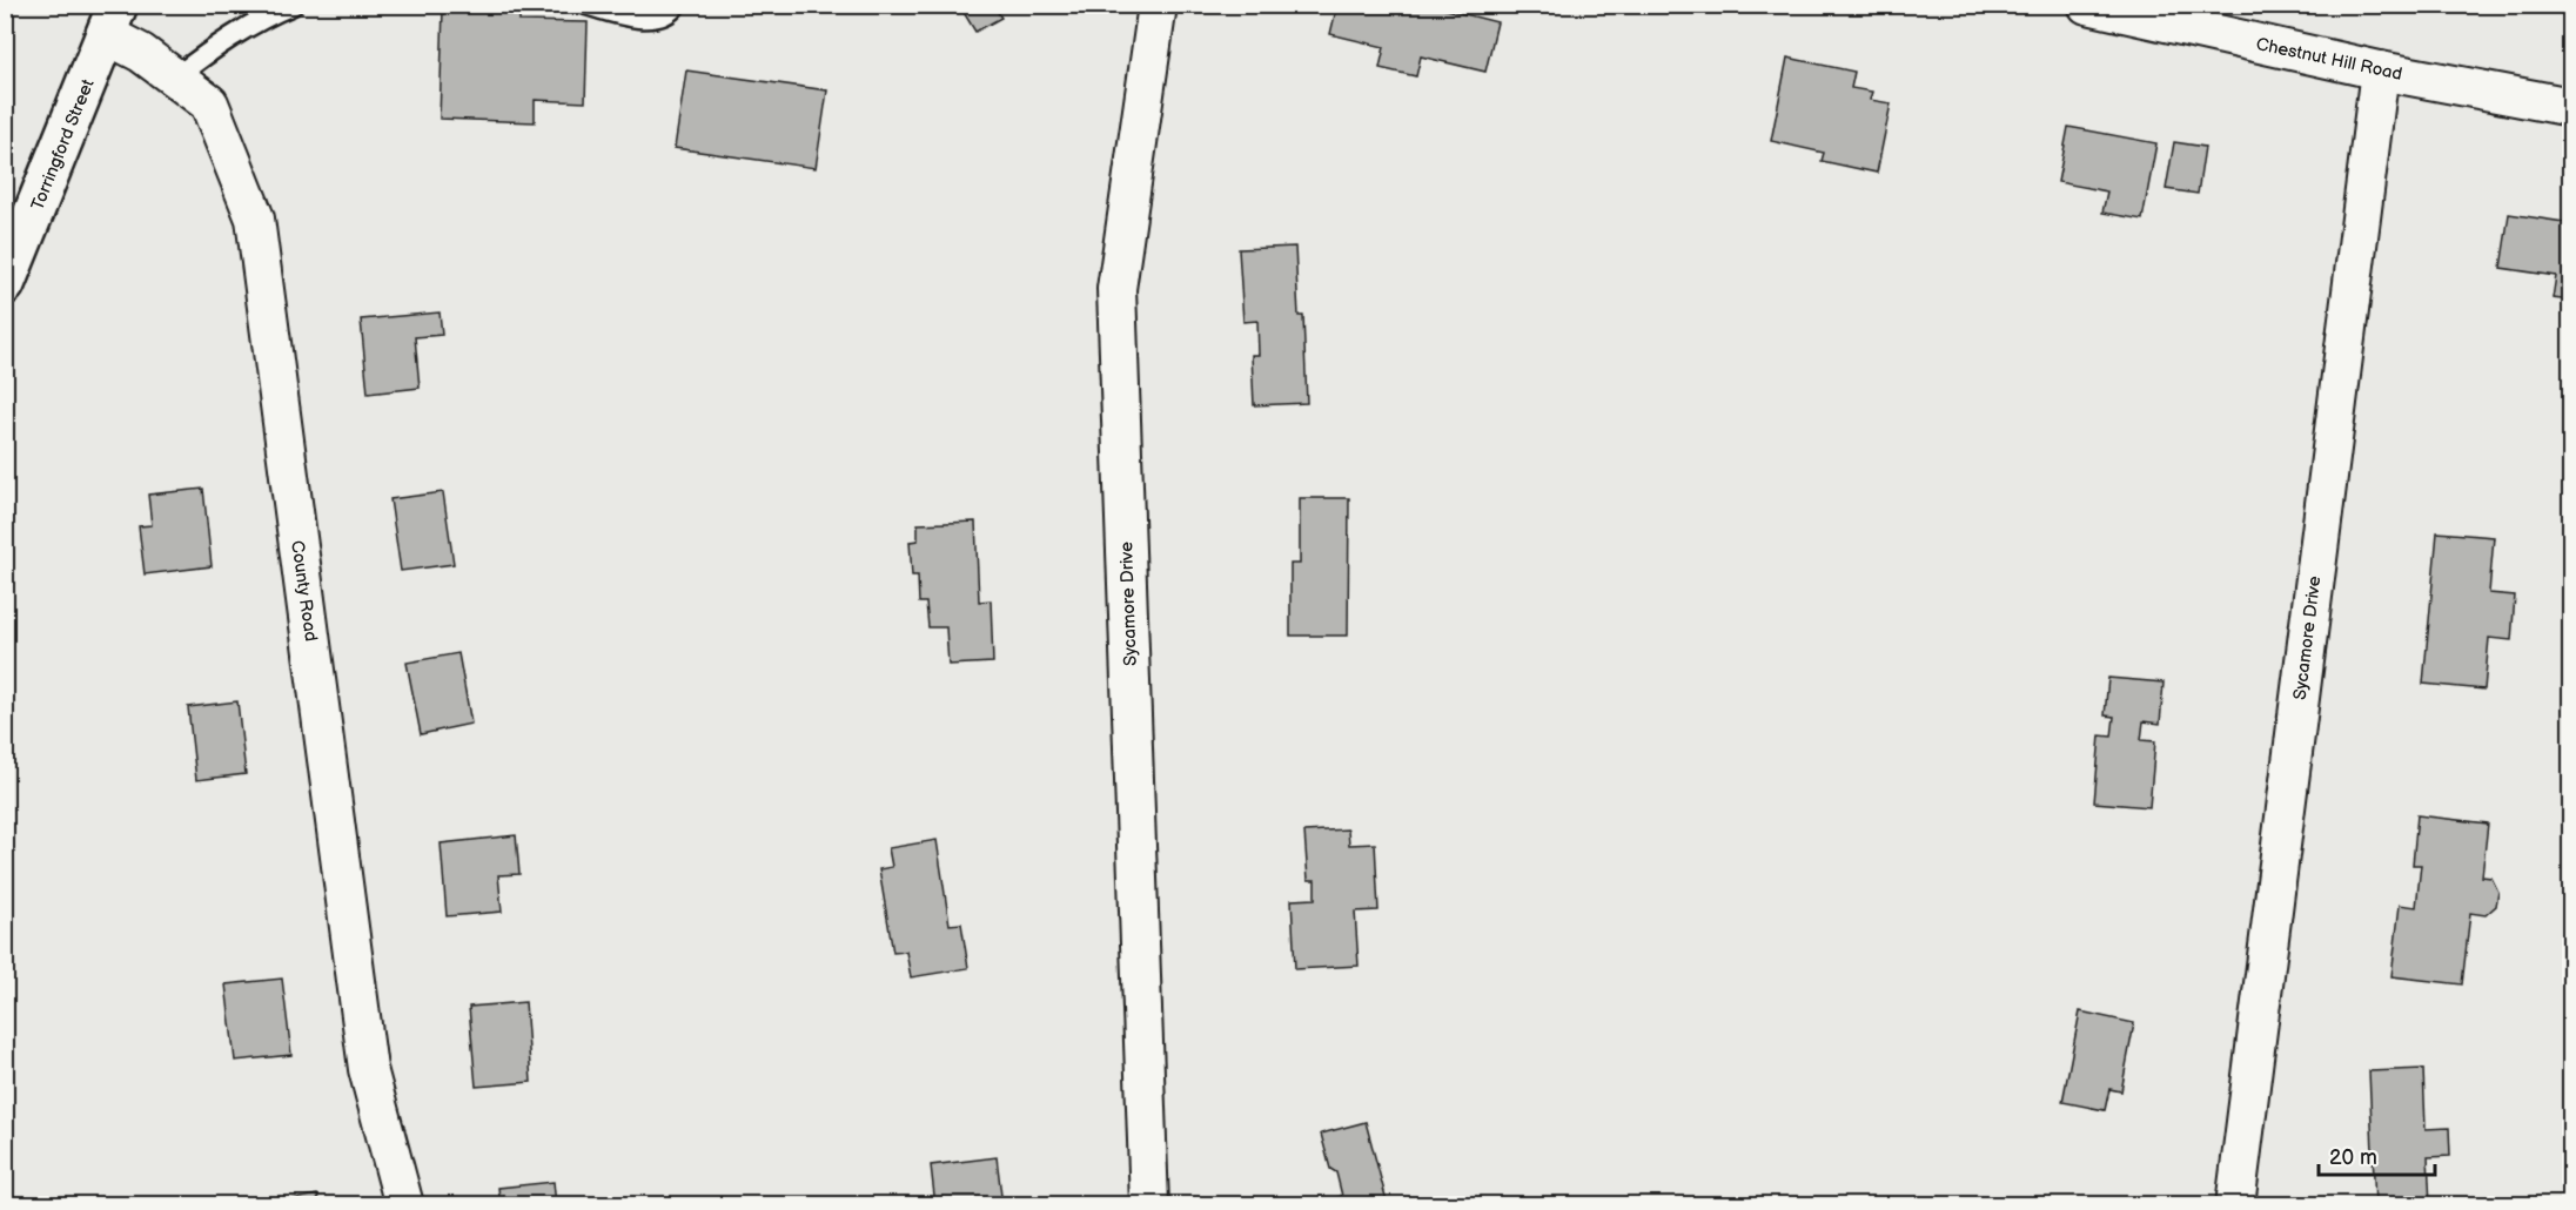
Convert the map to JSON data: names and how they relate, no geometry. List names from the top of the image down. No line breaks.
{"streets":{"main road":["Torringford Street"],"street":["Chestnut Hill Road","County Road","Sycamore Drive"]},"crossings":[["Chestnut Hill Road","Sycamore Drive"],["Torringford Street","County Road"]],"scale_bar":"20 m"}
